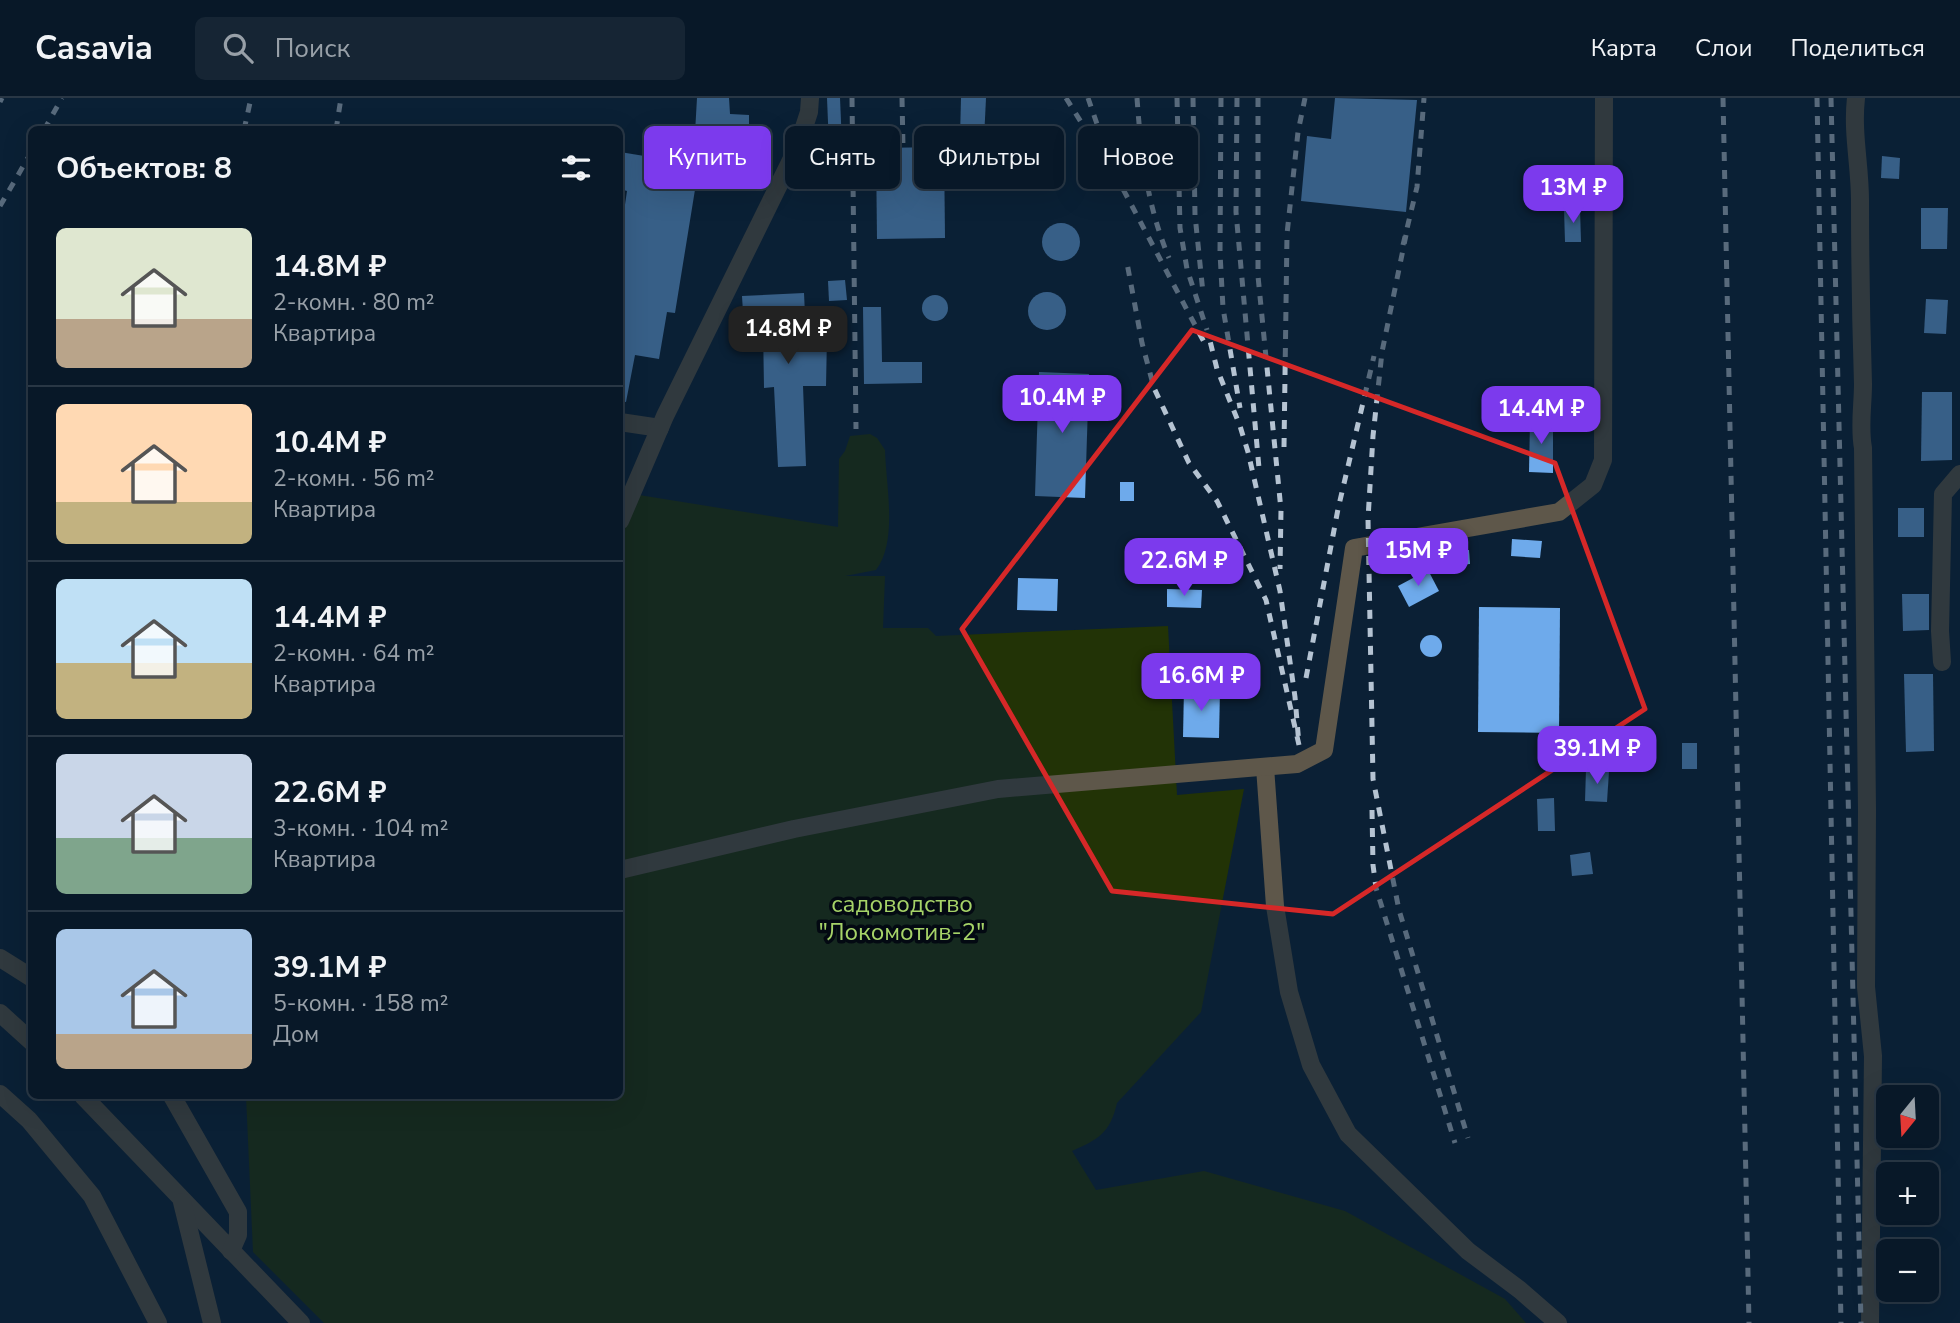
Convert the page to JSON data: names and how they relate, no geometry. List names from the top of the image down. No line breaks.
{"parks":["садоводство \"Локомотив-2\""],"north":"bottom","page":{"header":"Casavia","search":"Поиск","nav":["Карта","Слои","Поделиться"],"chip":["Купить","Снять","Фильтры","Новое"],"heading":"Объектов: 8","price":["13M ₽","14.8M ₽","10.4M ₽","14.4M ₽","15M ₽","22.6M ₽","16.6M ₽","39.1M ₽"],"list":[{"name":"14.8M ₽","note":"2-комн. · 80 m² · Квартира"},{"name":"10.4M ₽","note":"2-комн. · 56 m² · Квартира"},{"name":"14.4M ₽","note":"2-комн. · 64 m² · Квартира"},{"name":"22.6M ₽","note":"3-комн. · 104 m² · Квартира"},{"name":"39.1M ₽","note":"5-комн. · 158 m² · Дом"}],"map_buttons":["+","−"]}}
